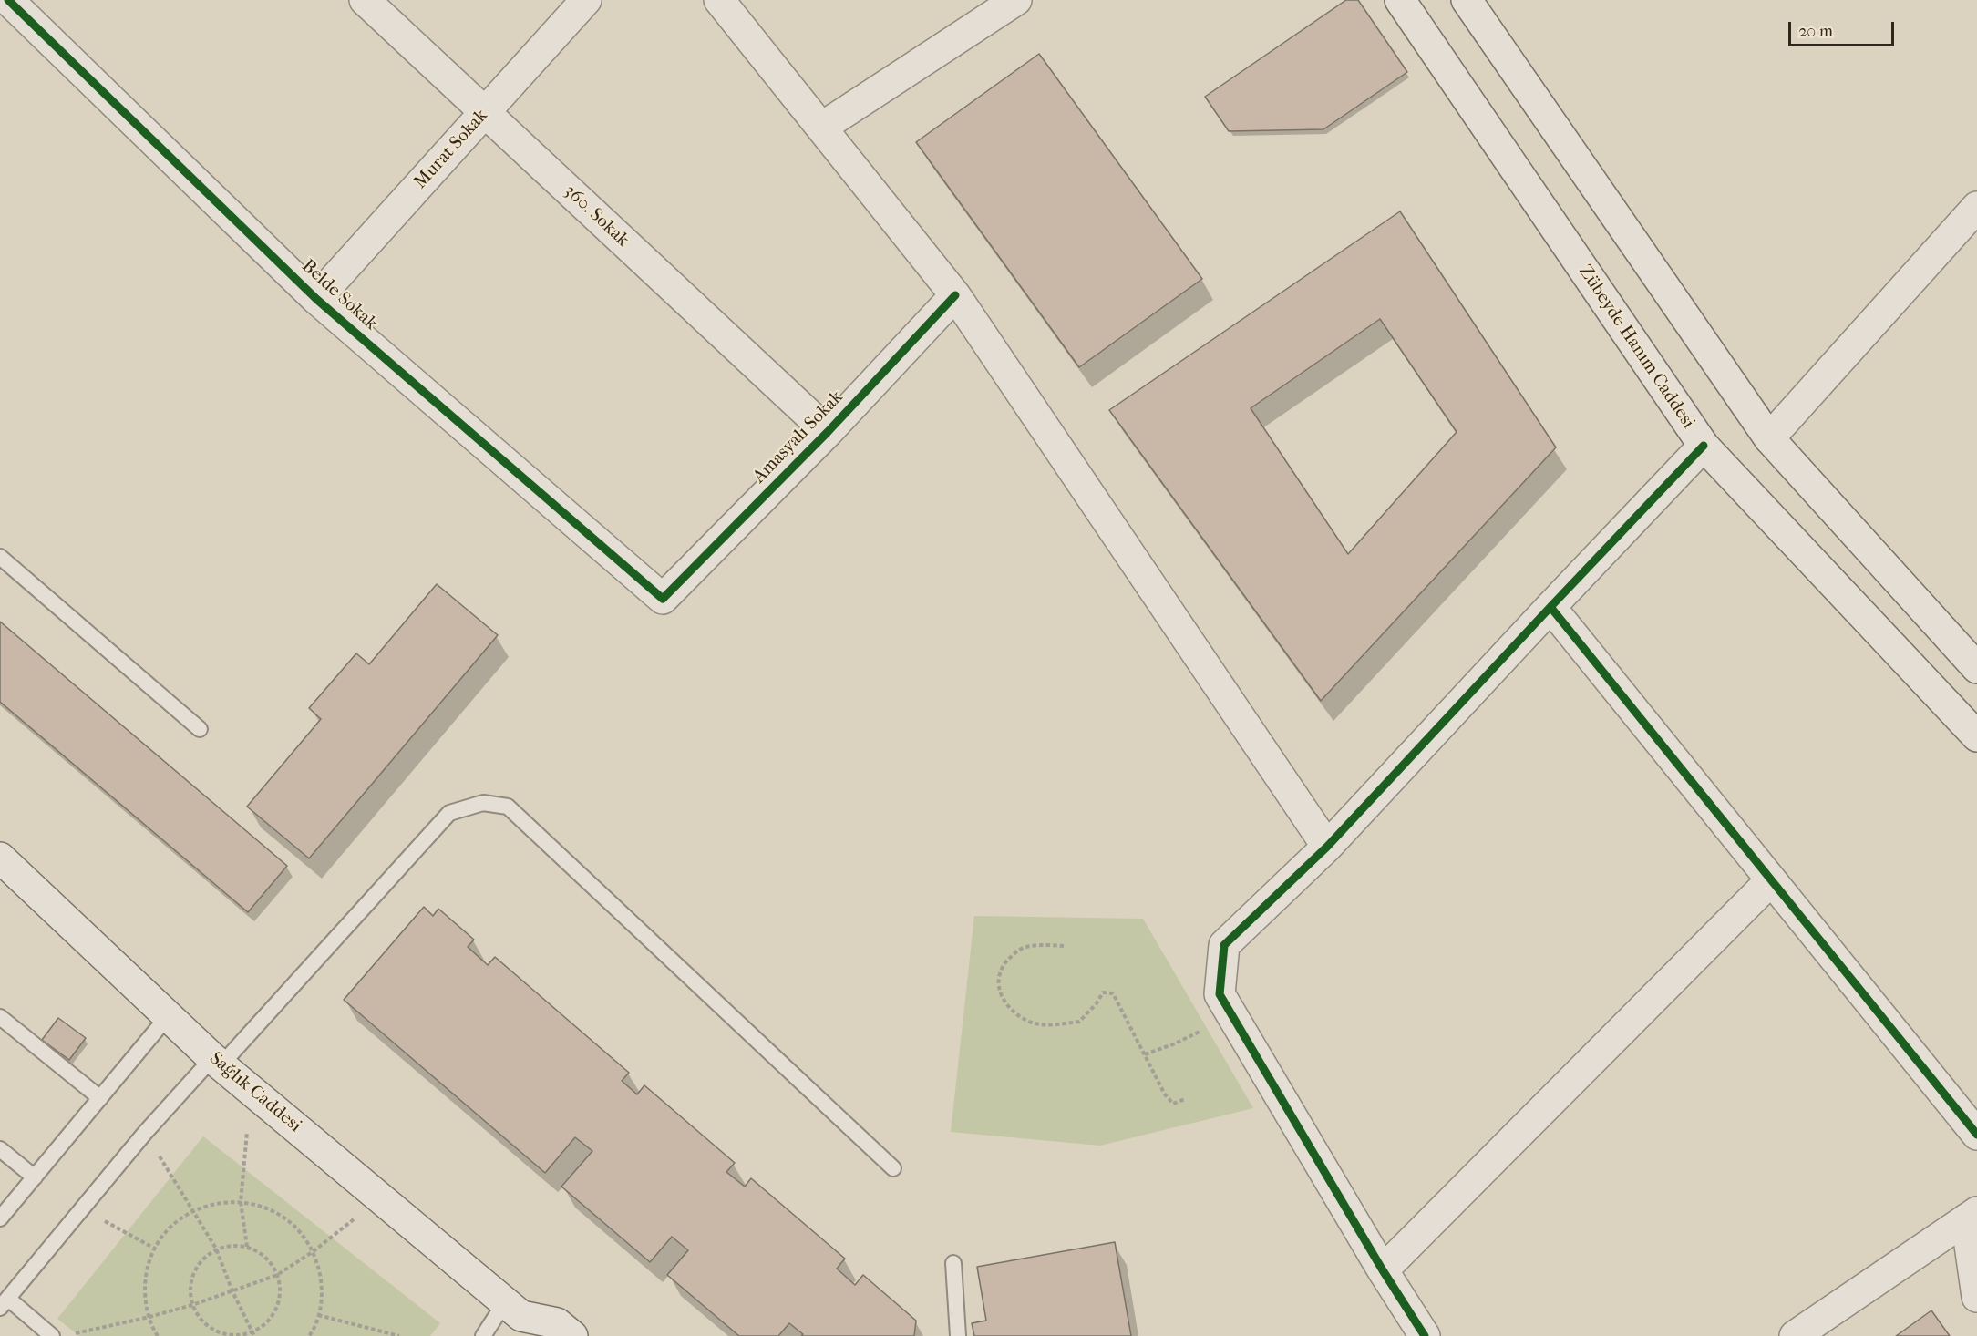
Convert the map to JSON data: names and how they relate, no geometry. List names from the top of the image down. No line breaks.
{"streets":{"street":["Murat Sokak","360. Sokak","Belde Sokak","Zübeyde Hanım Caddesi","Amasyalı Sokak","Sağlık Caddesi"]},"crossings":[["Murat Sokak","360. Sokak"],["Murat Sokak","Belde Sokak"],["360. Sokak","Amasyalı Sokak"],["Belde Sokak","Amasyalı Sokak"]],"scale_bar":"20 m"}
